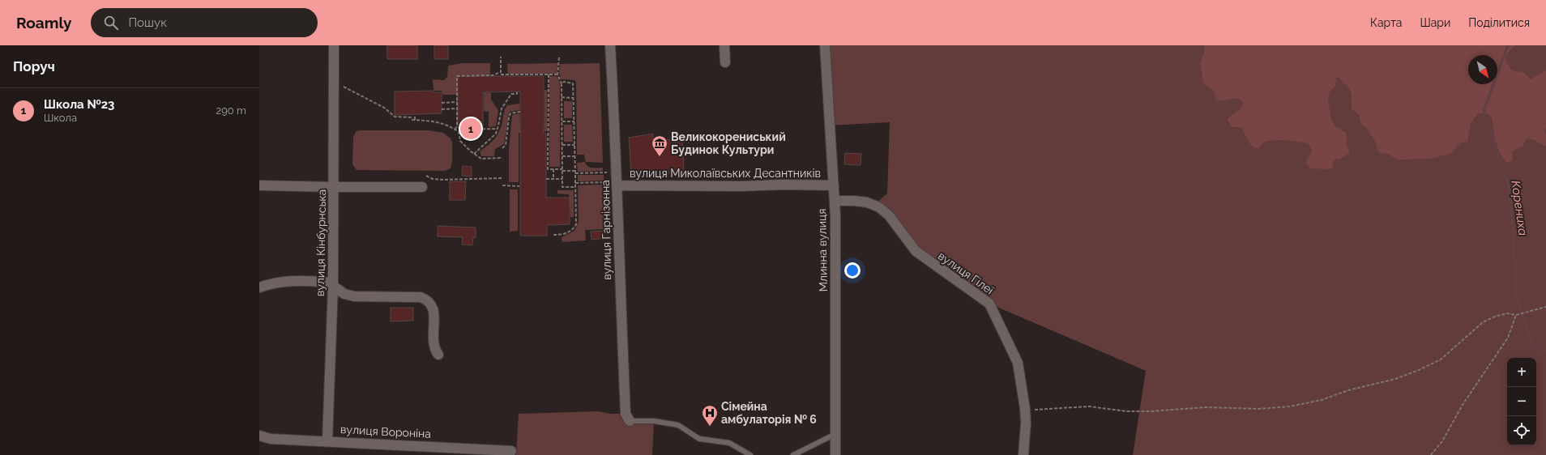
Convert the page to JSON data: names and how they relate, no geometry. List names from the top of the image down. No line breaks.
{"streets":{"street":["вулиця Миколаївських Десантників","вулиця Гарнізонна","вулиця Кінбурнська","Млинна вулиця","вулиця Гілеї","вулиця Вороніна"]},"crossings":[["вулиця Миколаївських Десантників","вулиця Гарнізонна"],["вулиця Миколаївських Десантників","Млинна вулиця"],["вулиця Кінбурнська","вулиця Вороніна"],["Млинна вулиця","вулиця Гілеї"]],"water":["Корениха"],"places":{"museum":["Великокорениський Будинок Культури"],"hospital":["Сімейна амбулаторія № 6"]},"north":"bottom right","page":{"header":"Roamly","search":"Пошук","nav":["Карта","Шари","Поділитися"],"heading":"Поруч","list":[{"mark":"1","name":"Школа №23","note":"Школа","value":"290 m"}],"pins":"1","map_buttons":["+","−"]}}
